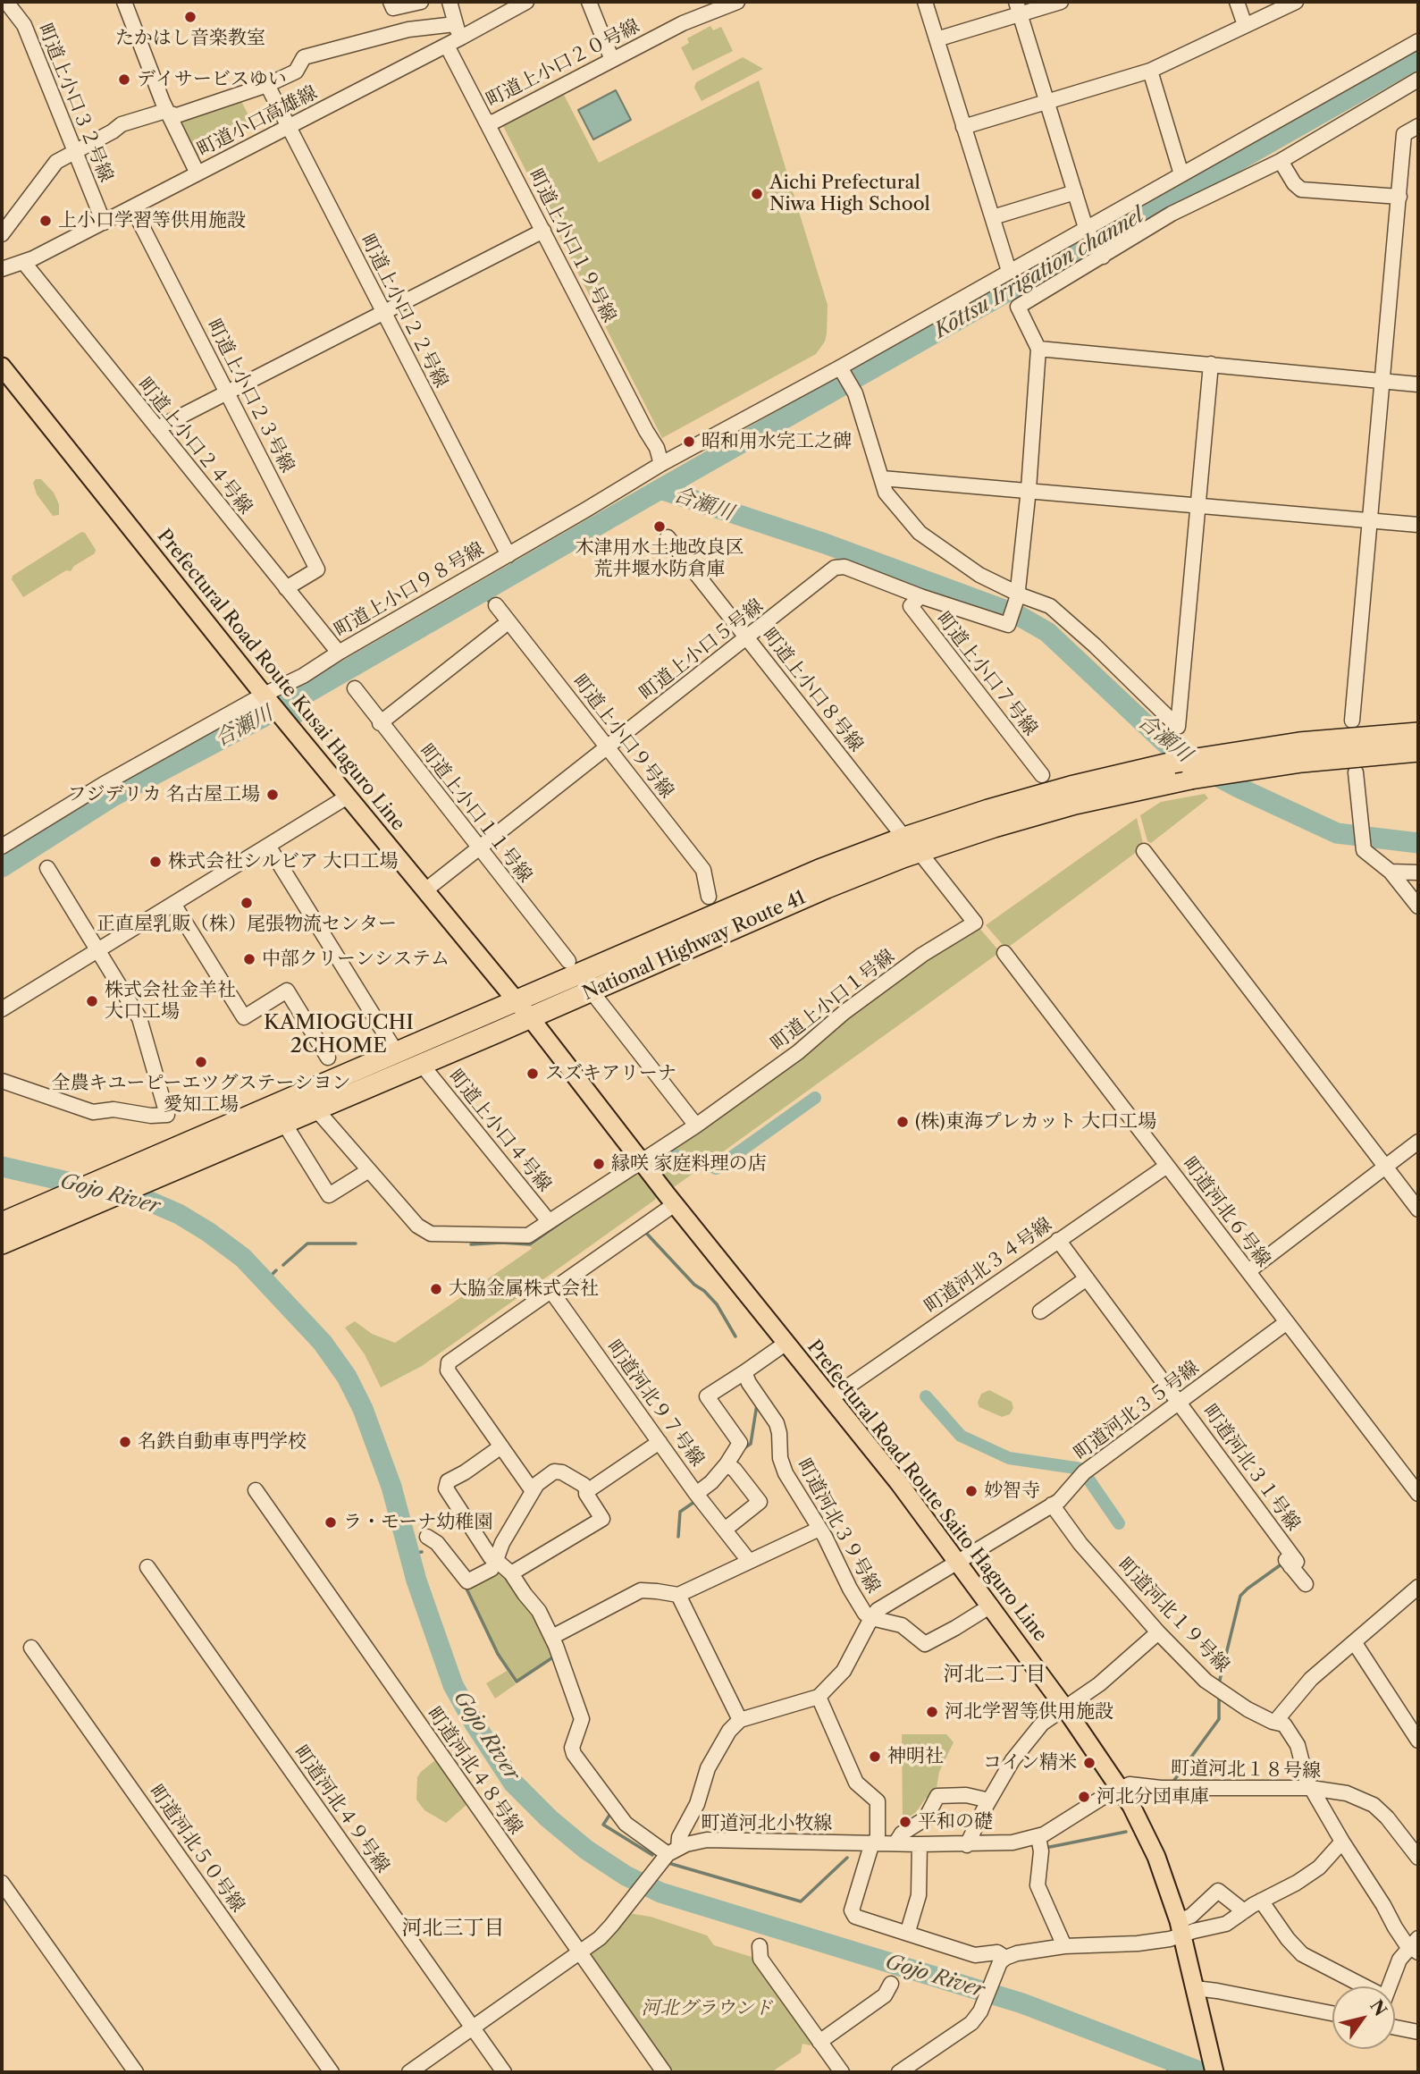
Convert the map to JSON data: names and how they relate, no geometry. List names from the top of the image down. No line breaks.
{"streets":{"highway":["National Highway Route 41"],"main road":["Prefectural Road Route Kusai Haguro Line","Prefectural Road Route Saito Haguro Line"],"street":["町道上小口２０号線","町道上小口３２号線","町道小口高雄線","町道上小口１９号線","町道上小口２２号線","町道上小口２３号線","町道上小口２４号線","町道上小口９８号線","町道上小口５号線","町道上小口８号線","町道上小口９号線","町道上小口１１号線","町道上小口１号線","町道上小口４号線","町道河北６号線","町道河北３４号線","町道河北９７号線","町道河北３５号線","町道河北３１号線","町道河北３９号線","町道河北１９号線","町道河北１８号線","町道河北４８号線","町道河北４９号線","町道河北小牧線","町道河北５０号線"]},"crossings":[["町道上小口２０号線","町道上小口１９号線"],["町道上小口３２号線","町道小口高雄線"],["町道小口高雄線","町道上小口１９号線"],["町道小口高雄線","町道上小口２２号線"],["町道小口高雄線","町道上小口２３号線"],["町道小口高雄線","町道上小口２４号線"],["町道上小口１９号線","町道上小口９８号線"],["町道上小口２２号線","町道上小口９８号線"],["町道上小口２３号線","町道上小口２４号線"],["町道上小口２４号線","町道上小口９８号線"],["町道上小口９８号線","Prefectural Road Route Kusai Haguro Line"],["町道上小口５号線","Prefectural Road Route Kusai Haguro Line"],["町道上小口５号線","町道上小口８号線"],["町道上小口５号線","町道上小口９号線"],["町道上小口５号線","町道上小口１１号線"],["Prefectural Road Route Kusai Haguro Line","National Highway Route 41"],["Prefectural Road Route Kusai Haguro Line","Prefectural Road Route Saito Haguro Line"],["町道上小口８号線","National Highway Route 41"],["町道上小口８号線","町道上小口１号線"],["National Highway Route 41","町道上小口１号線"],["National Highway Route 41","町道上小口４号線"],["National Highway Route 41","Prefectural Road Route Saito Haguro Line"],["町道上小口１号線","町道上小口４号線"],["町道上小口１号線","Prefectural Road Route Saito Haguro Line"],["町道河北６号線","町道河北３４号線"],["町道河北６号線","町道河北３５号線"],["町道河北３４号線","町道河北３１号線"],["町道河北３４号線","Prefectural Road Route Saito Haguro Line"],["町道河北９７号線","町道河北３９号線"],["町道河北３５号線","町道河北３１号線"],["町道河北３５号線","Prefectural Road Route Saito Haguro Line"],["町道河北３５号線","町道河北３９号線"],["町道河北３５号線","町道河北１９号線"],["Prefectural Road Route Saito Haguro Line","町道河北３９号線"],["Prefectural Road Route Saito Haguro Line","町道河北１８号線"],["Prefectural Road Route Saito Haguro Line","町道河北小牧線"],["町道河北１９号線","町道河北１８号線"],["町道河北１８号線","町道河北小牧線"]],"districts":["KAMIOGUCHI 2CHOME","河北二丁目","河北三丁目"],"water":["Kottsu Irrigation channel","合瀬川","Gojo River"],"parks":["河北グラウンド"],"places":["たかはし音楽教室","デイサービスゆい","Aichi Prefectural Niwa High School","上小口学習等供用施設","昭和用水完工之碑","木津用水土地改良区 荒井堰水防倉庫","フジデリカ 名古屋工場","株式会社シルビア 大口工場","正直屋乳販（株）尾張物流センター","中部クリーンシステム","株式会社金羊社 大口工場","全農キユーピーエツグステーシヨン 愛知工場","スズキアリーナ","(株)東海プレカット 大口工場","縁咲 家庭料理の店","大脇金属株式会社","名鉄自動車専門学校","妙智寺","ラ・モーナ幼稚園","河北学習等供用施設","神明社","コイン精米","河北分団車庫","平和の礎"],"north":"top right"}
